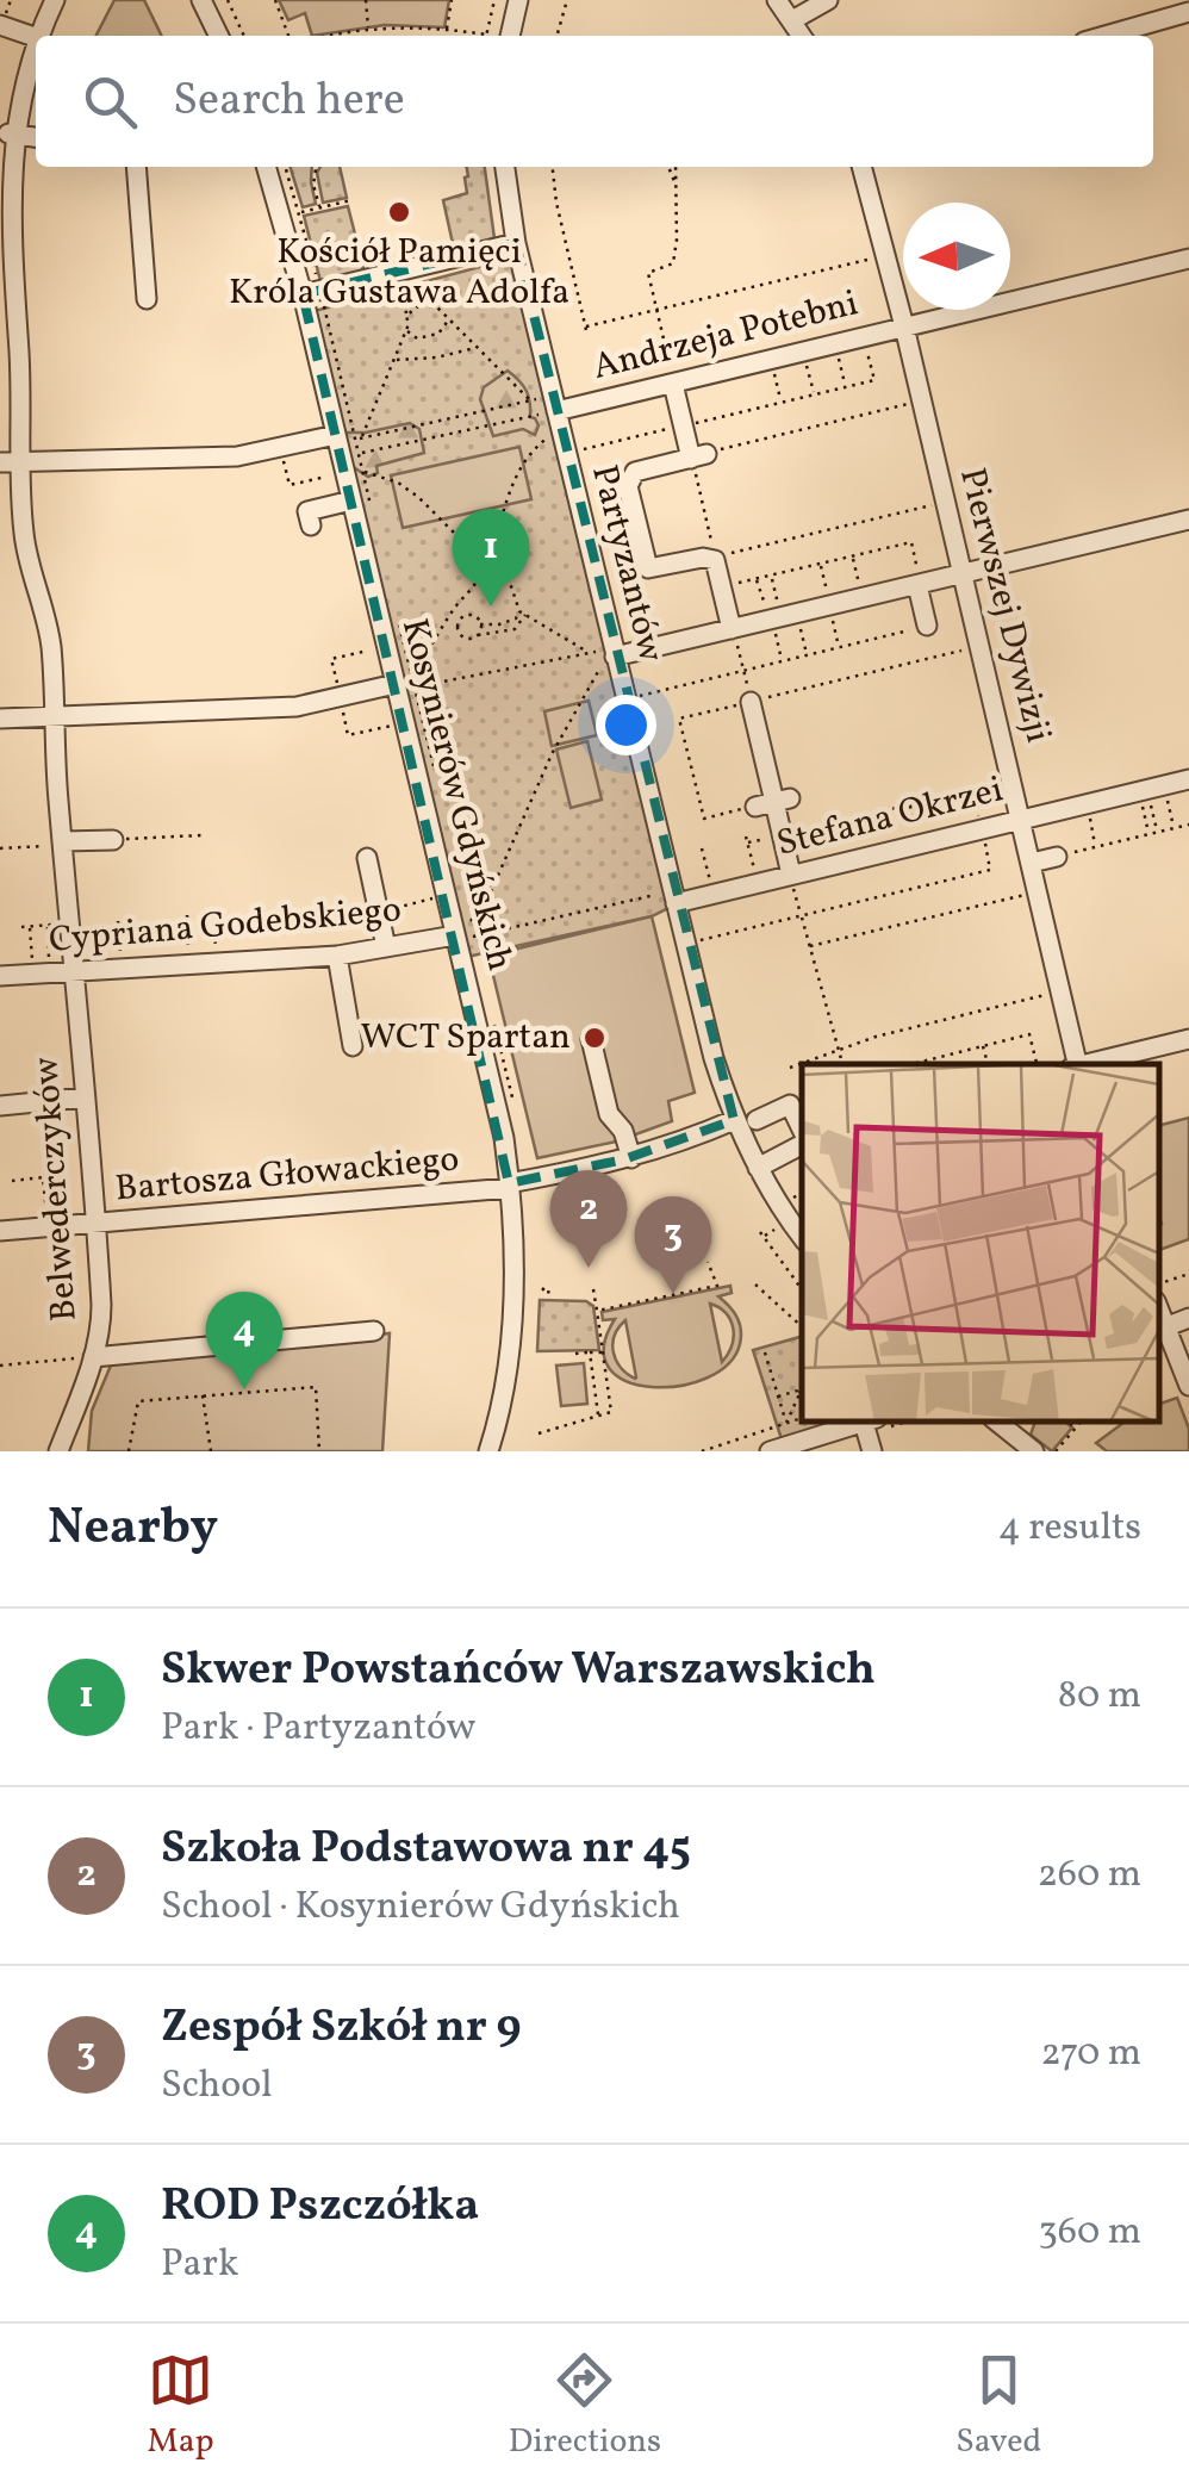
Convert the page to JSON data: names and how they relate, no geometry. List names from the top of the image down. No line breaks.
{"streets":{"street":["Andrzeja Potebni","Partyzantów","Pierwszej Dywizji","Kosynierów Gdyńskich","Stefana Okrzei","Cypriana Godebskiego","Bartosza Głowackiego","Belwederczyków"]},"crossings":[["Andrzeja Potebni","Partyzantów"],["Andrzeja Potebni","Pierwszej Dywizji"],["Partyzantów","Stefana Okrzei"],["Partyzantów","Bartosza Głowackiego"],["Pierwszej Dywizji","Stefana Okrzei"],["Kosynierów Gdyńskich","Cypriana Godebskiego"],["Kosynierów Gdyńskich","Bartosza Głowackiego"],["Cypriana Godebskiego","Belwederczyków"],["Bartosza Głowackiego","Belwederczyków"]],"places":["Kościół Pamięci Króla Gustawa Adolfa","WCT Spartan"],"north":"left","page":{"search":"Search here","pins":["1","2","3","4"],"heading":["Nearby","4 results"],"list":[{"mark":"1","name":"Skwer Powstańców Warszawskich","note":"Park · Partyzantów","value":"80 m"},{"mark":"2","name":"Szkoła Podstawowa nr 45","note":"School · Kosynierów Gdyńskich","value":"260 m"},{"mark":"3","name":"Zespół Szkół nr 9","note":"School","value":"270 m"},{"mark":"4","name":"ROD Pszczółka","note":"Park","value":"360 m"}],"nav":["Map","Directions","Saved"]}}
